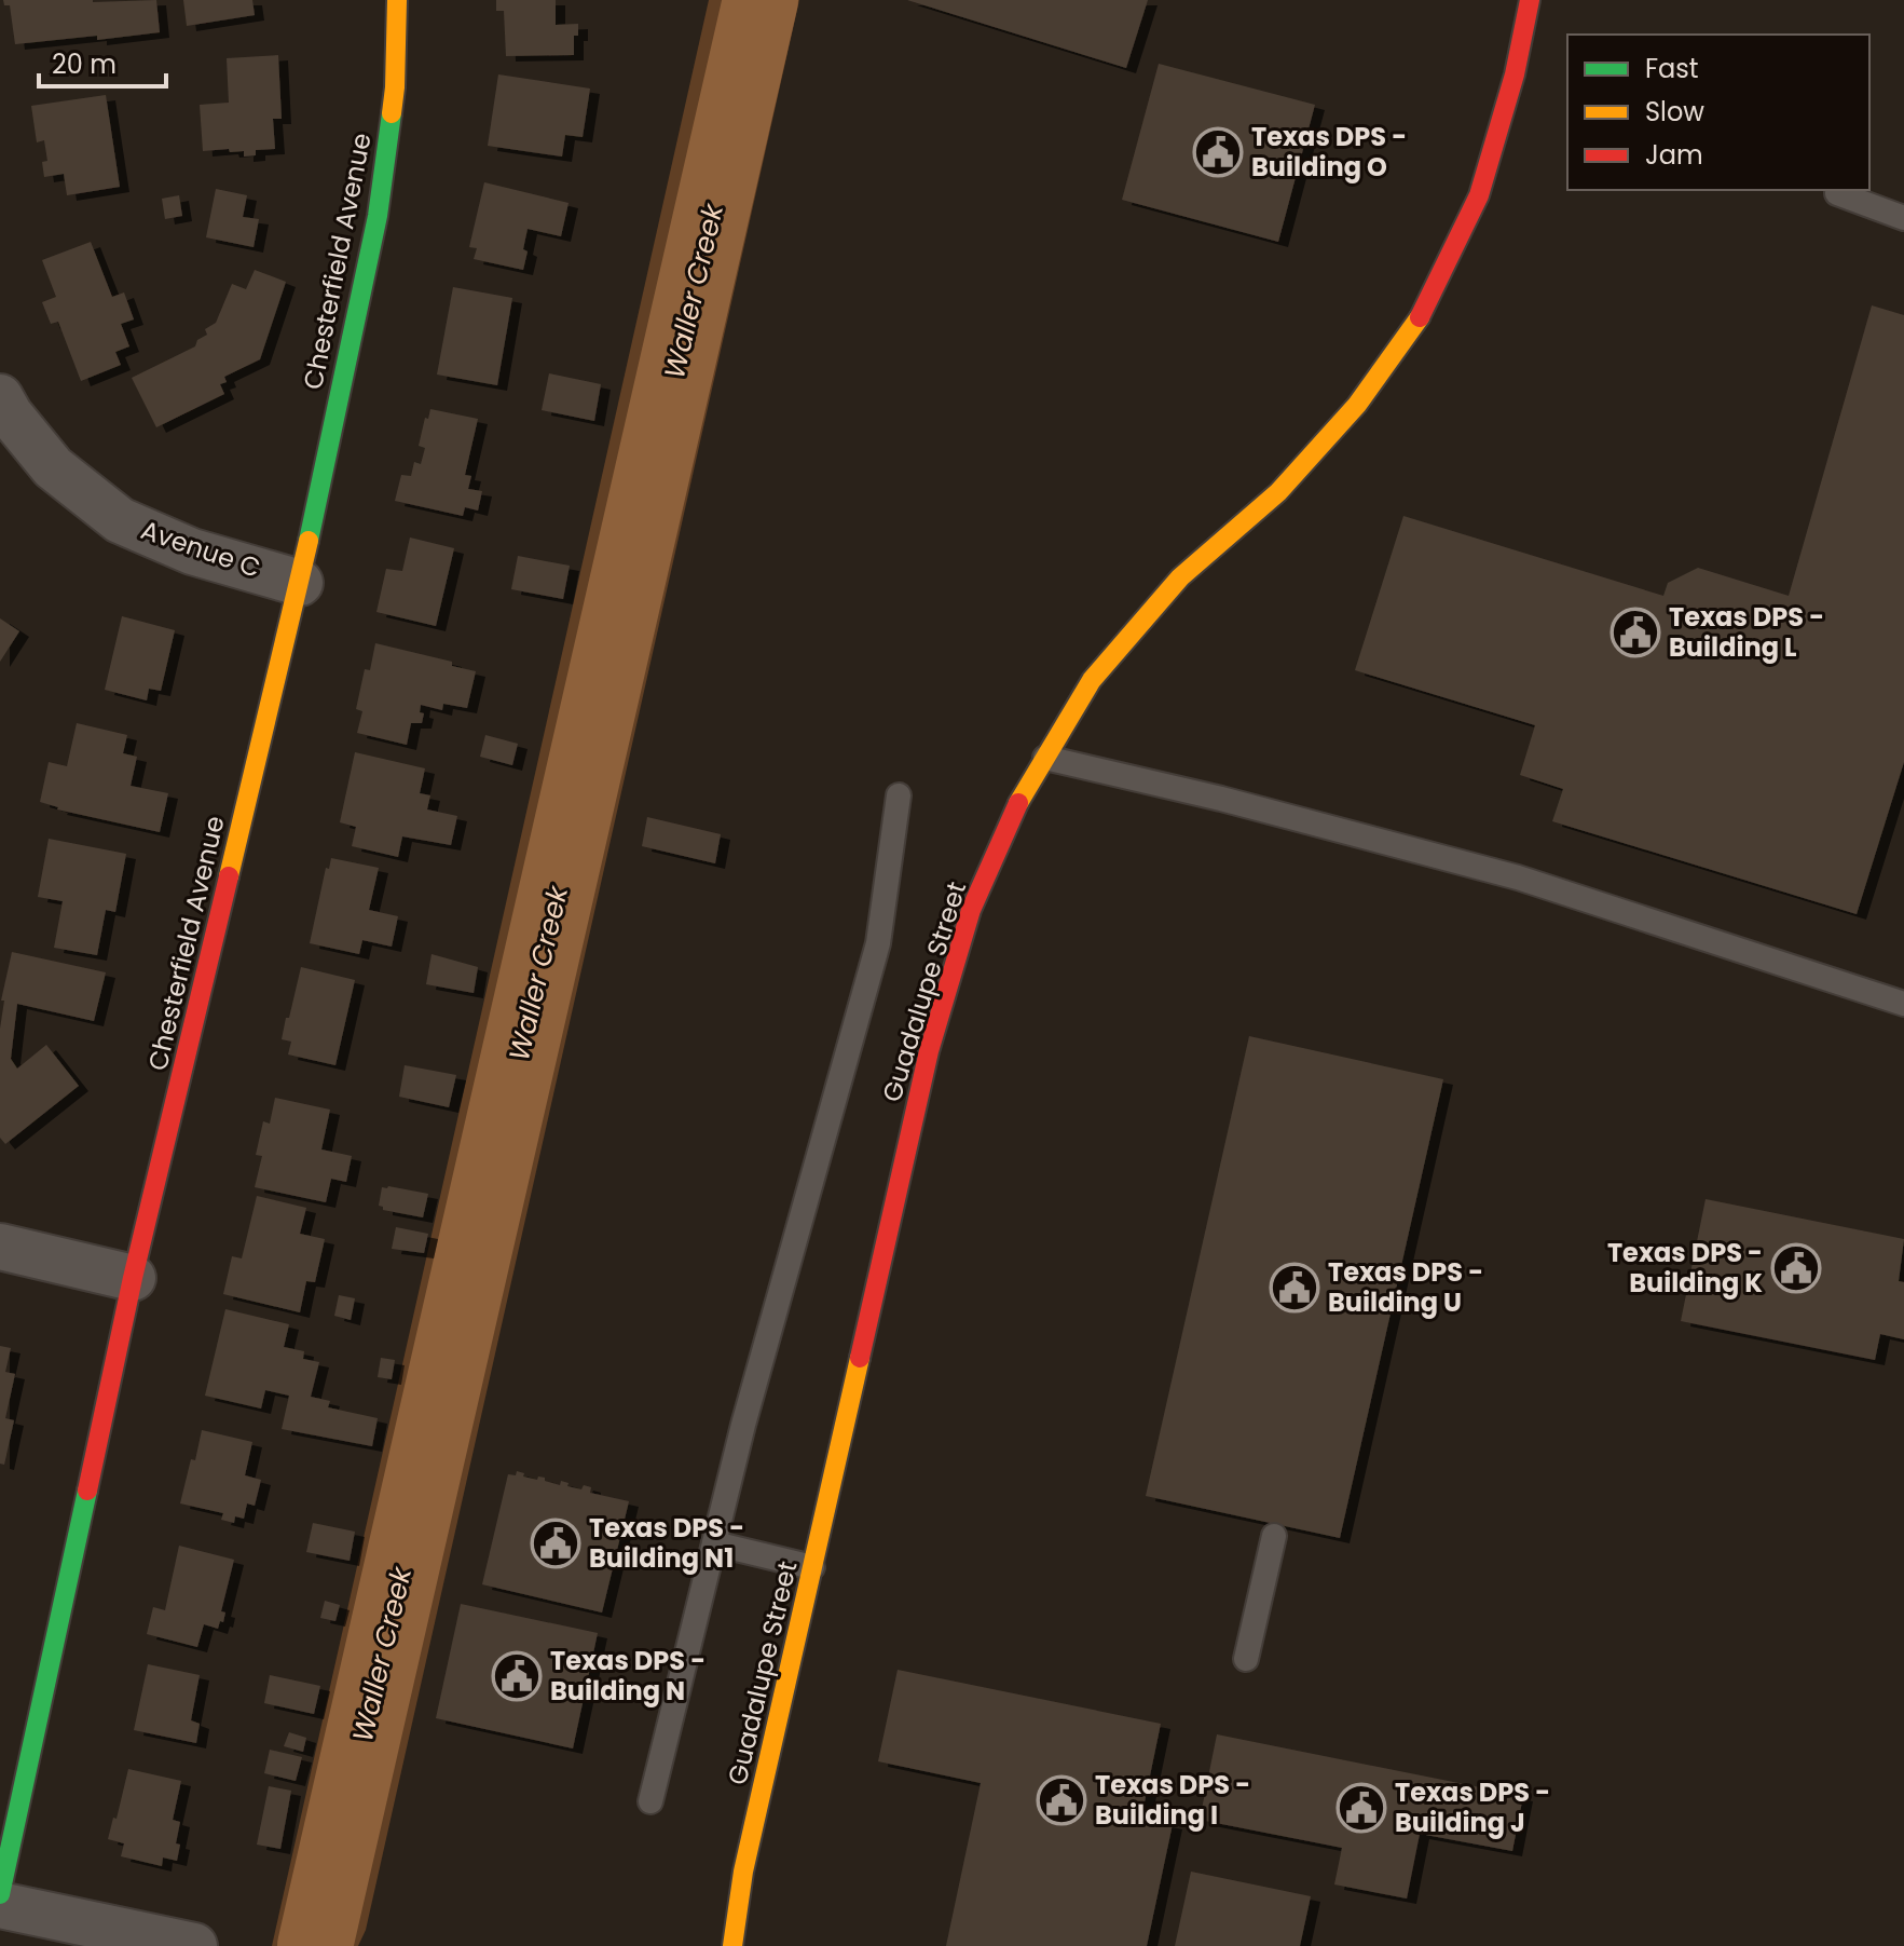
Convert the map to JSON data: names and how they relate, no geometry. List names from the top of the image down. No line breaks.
{"streets":{"street":["Chesterfield Avenue","Avenue C","Guadalupe Street"]},"crossings":[["Chesterfield Avenue","Avenue C"]],"water":["Waller Creek"],"places":{"public building":["Texas DPS - Building O","Texas DPS - Building L","Texas DPS - Building K","Texas DPS - Building U","Texas DPS - Building N1","Texas DPS - Building N","Texas DPS - Building I","Texas DPS - Building J"]},"legend":["Fast","Slow","Jam"],"scale_bar":"20 m"}
